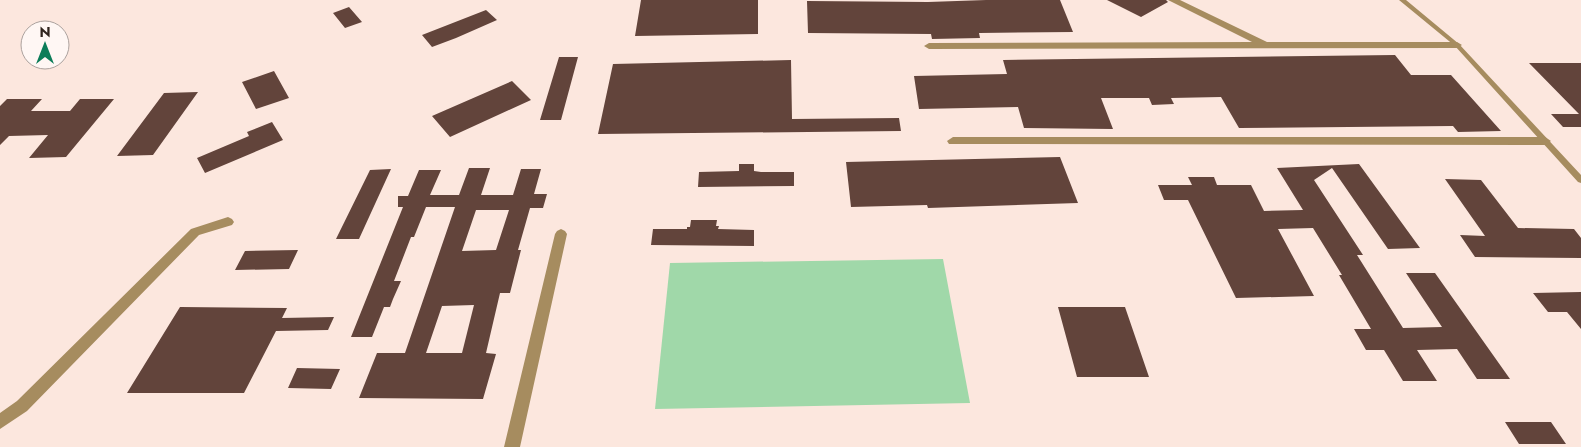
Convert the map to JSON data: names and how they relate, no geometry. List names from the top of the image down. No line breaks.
{"north":"top"}
